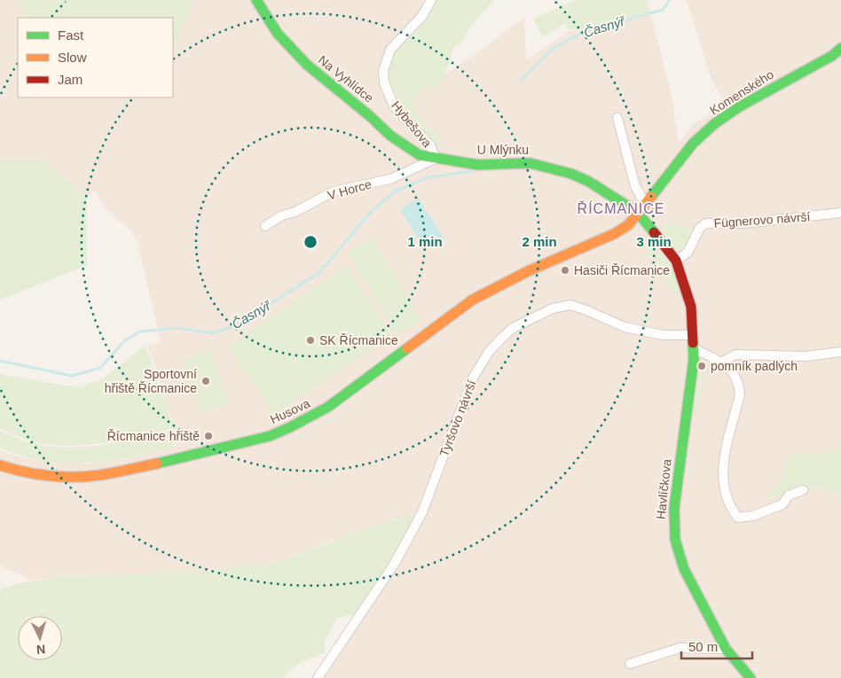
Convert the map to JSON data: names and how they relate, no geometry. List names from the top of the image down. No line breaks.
{"streets":{"main road":["Na Vyhlídce","Komenského","U Mlýnku","Husova","Havlíčkova"],"street":["Hybešova","V Horce","Fügnerovo návrší","Tyršovo návrší"]},"crossings":[["Na Vyhlídce","Hybešova"],["Na Vyhlídce","U Mlýnku"],["Na Vyhlídce","V Horce"],["Komenského","U Mlýnku"],["Komenského","Husova"],["Hybešova","U Mlýnku"],["Hybešova","V Horce"],["U Mlýnku","V Horce"],["U Mlýnku","Fügnerovo návrší"],["U Mlýnku","Husova"],["U Mlýnku","Havlíčkova"],["Fügnerovo návrší","Havlíčkova"],["Tyršovo návrší","Havlíčkova"]],"districts":["ŘÍCMANICE"],"water":["Časnýř"],"places":["Hasiči Řícmanice","SK Řícmanice","pomník padlých","Sportovní hřiště Řícmanice","Řícmanice hřiště"],"legend":["Fast","Slow","Jam"],"scale_bar":"50 m","north":"bottom","rings":["1 min","2 min","3 min"]}
